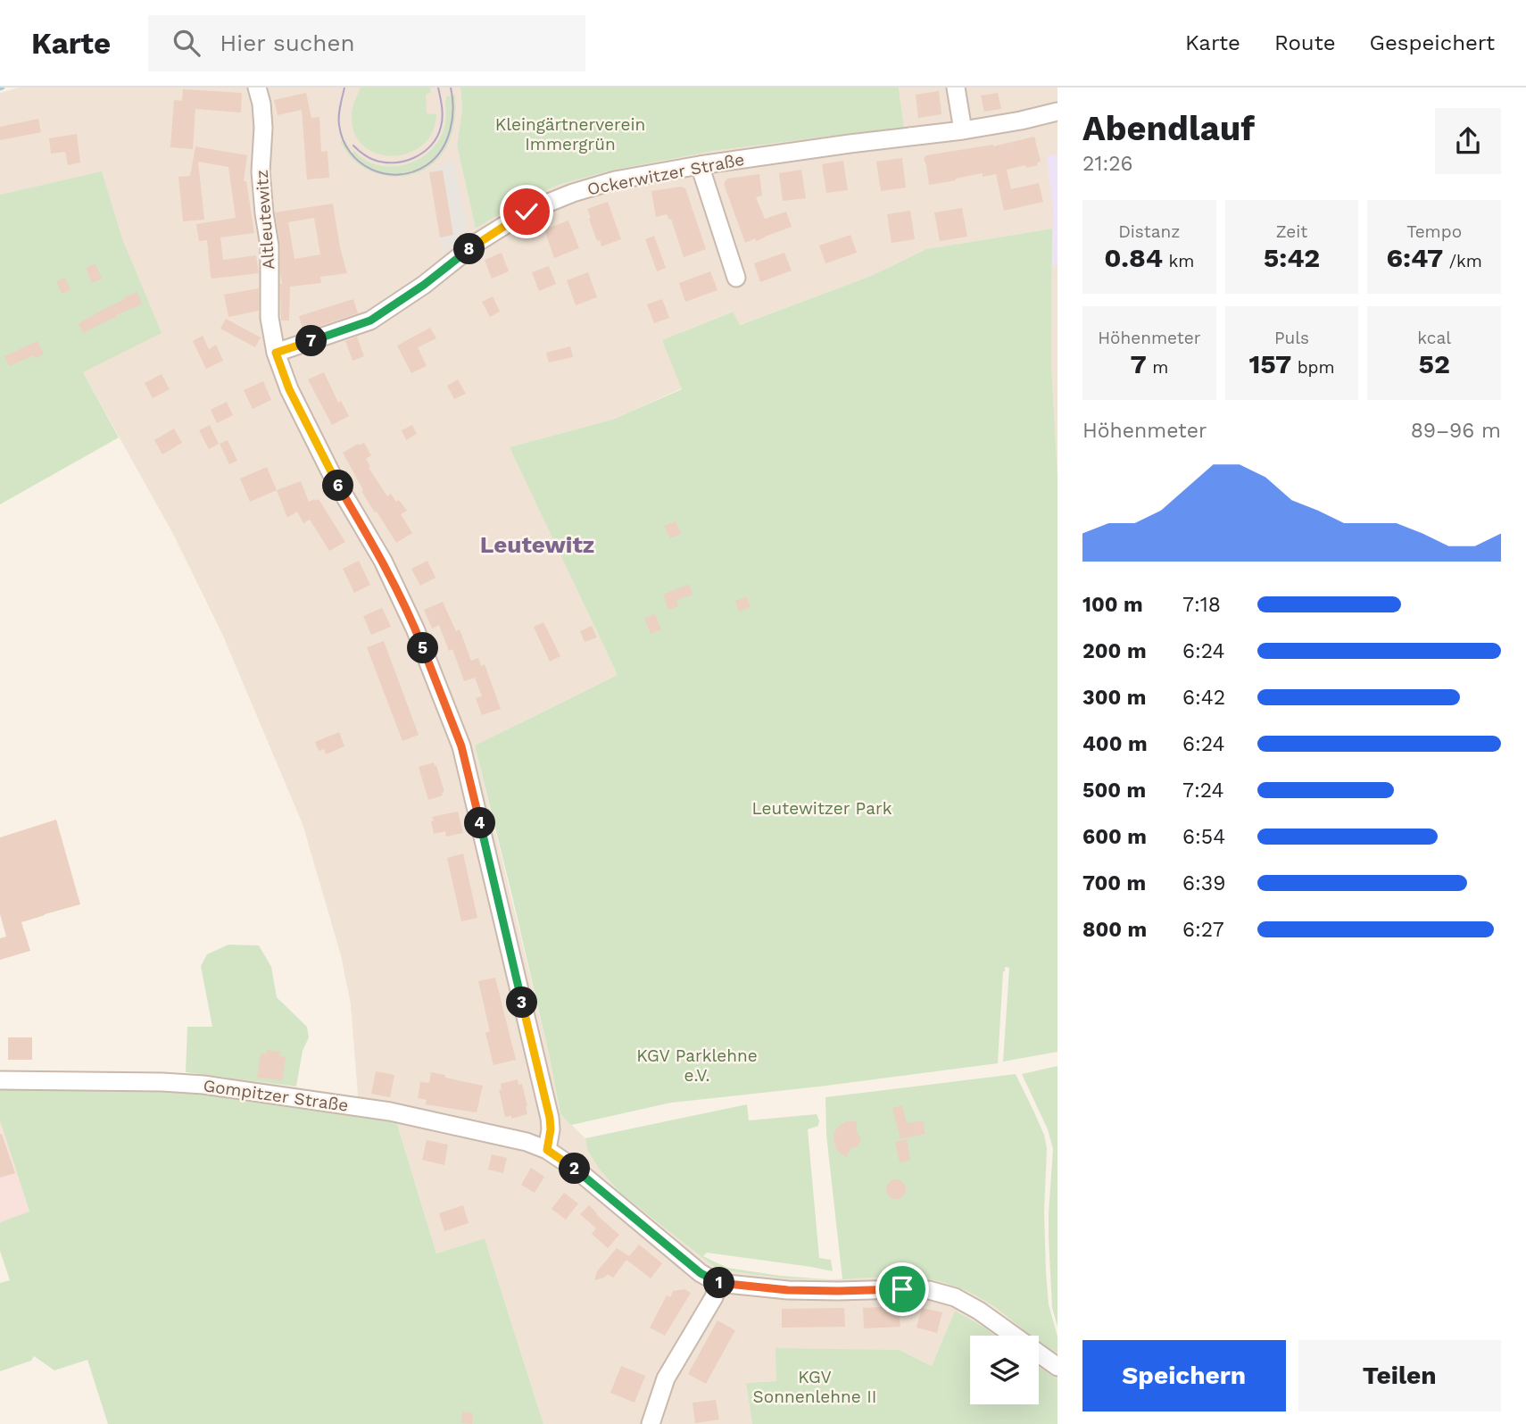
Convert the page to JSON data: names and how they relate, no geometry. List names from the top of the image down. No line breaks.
{"streets":{"street":["Ockerwitzer Straße","Altleutewitz","Gompitzer Straße"]},"crossings":[["Ockerwitzer Straße","Altleutewitz"],["Altleutewitz","Gompitzer Straße"]],"districts":["Leutewitz"],"parks":["Kleingärtnerverein Immergrün","Leutewitzer Park","KGV Parklehne e.V.","KGV Sonnenlehne II"],"page":{"header":"Karte","search":"Hier suchen","nav":["Karte","Route","Gespeichert"],"heading":["Abendlauf","21:26"],"stats":[["Distanz","0.84 km"],["Zeit","5:42"],["Tempo","6:47 /km"],["Höhenmeter","7 m"],["Puls","157 bpm"],["kcal","52"]],"pins":["8","7","6","5","4","3","2","1"],"chart":["Höhenmeter","89–96 m"],"list":[{"name":"100 m","note":"7:18"},{"name":"200 m","note":"6:24"},{"name":"300 m","note":"6:42"},{"name":"400 m","note":"6:24"},{"name":"500 m","note":"7:24"},{"name":"600 m","note":"6:54"},{"name":"700 m","note":"6:39"},{"name":"800 m","note":"6:27"}],"buttons":["Speichern","Teilen"]}}
